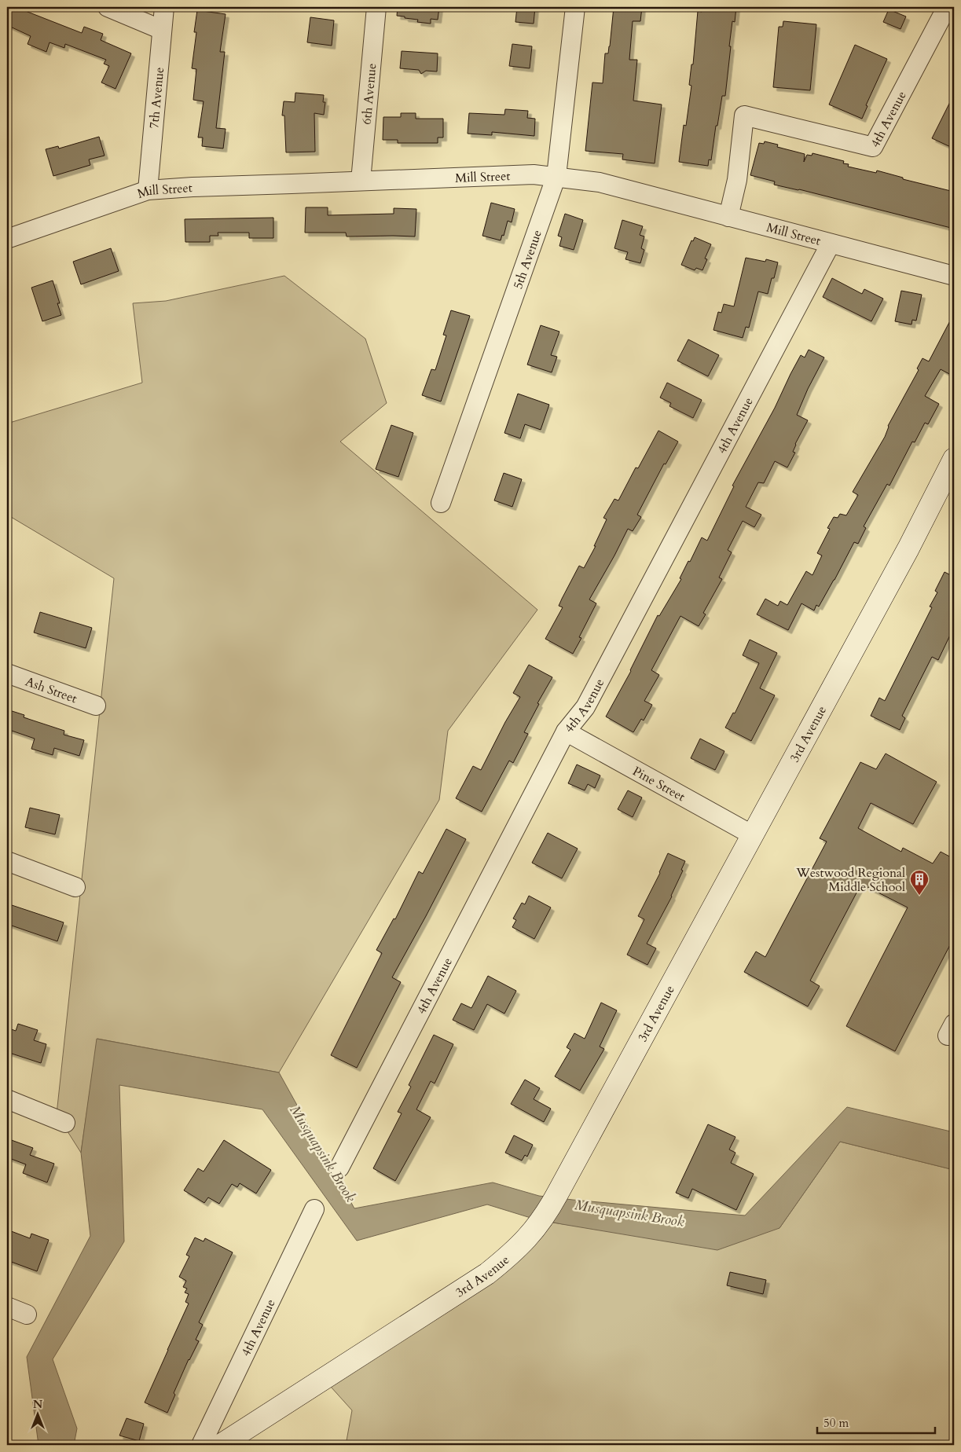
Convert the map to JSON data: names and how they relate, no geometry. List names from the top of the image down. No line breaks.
{"streets":{"main road":["3rd Avenue"],"street":["6th Avenue","7th Avenue","4th Avenue","Mill Street","5th Avenue","Ash Street","Pine Street"]},"crossings":[["6th Avenue","Mill Street"],["7th Avenue","Mill Street"],["4th Avenue","Mill Street"],["4th Avenue","Pine Street"],["Mill Street","5th Avenue"],["3rd Avenue","Pine Street"]],"water":["Musquapsink Brook"],"places":{"building":["Westwood Regional Middle School"]},"scale_bar":"50 m","north":"top"}
